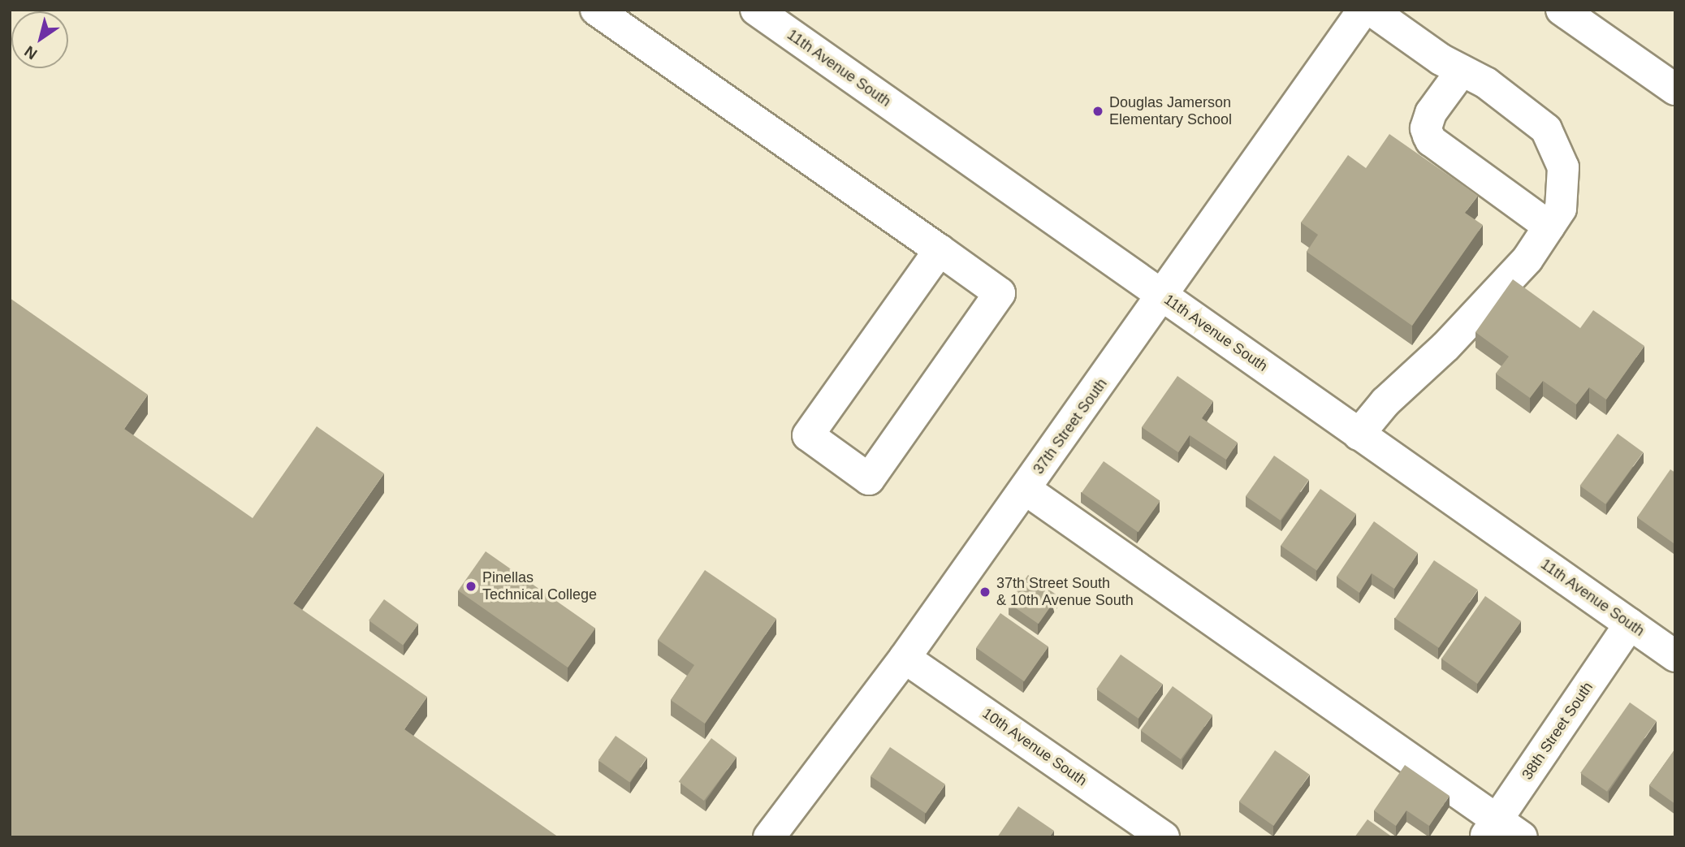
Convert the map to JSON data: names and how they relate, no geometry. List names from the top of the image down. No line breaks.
{"streets":{"street":["11th Avenue South","37th Street South","38th Street South","10th Avenue South"]},"crossings":[["11th Avenue South","37th Street South"],["11th Avenue South","38th Street South"],["37th Street South","10th Avenue South"]],"places":["Douglas Jamerson Elementary School","Pinellas Technical College","37th Street South & 10th Avenue South"],"north":"bottom left"}
